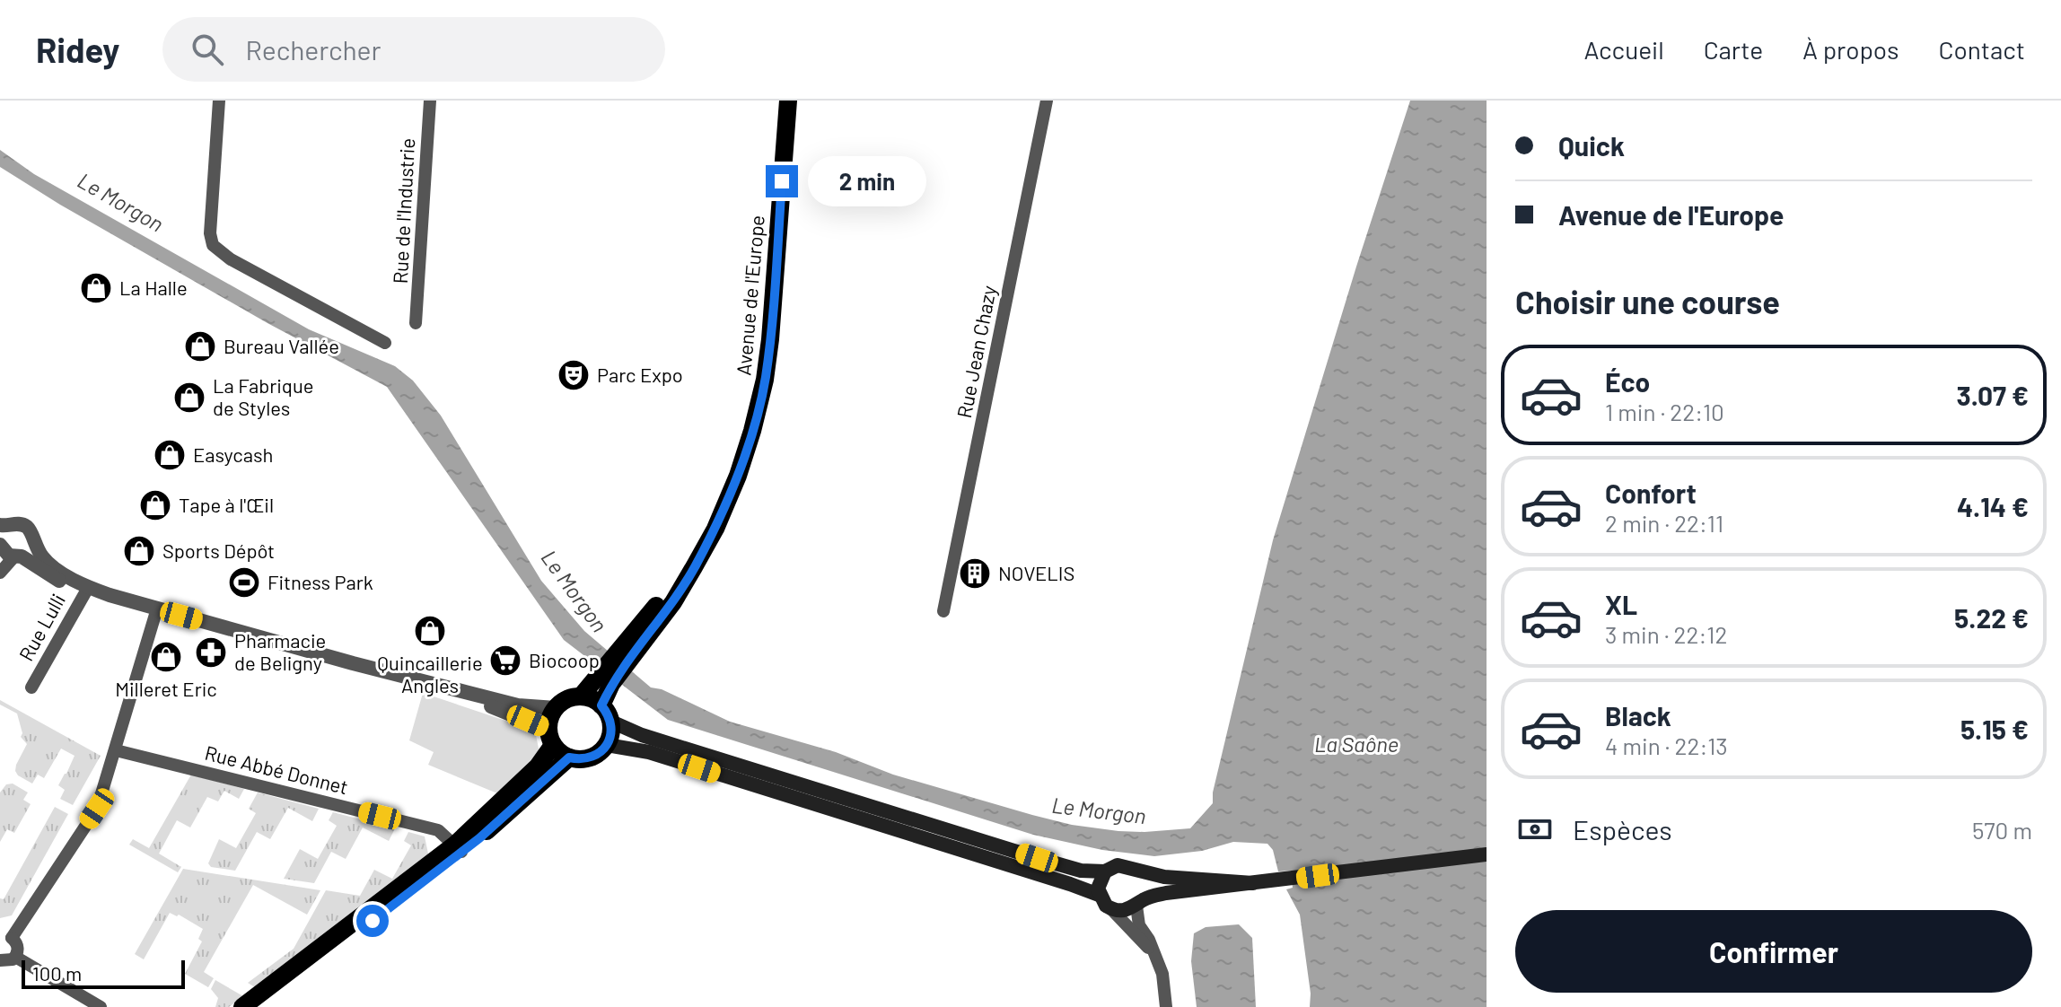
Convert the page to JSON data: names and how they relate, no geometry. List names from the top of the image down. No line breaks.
{"streets":{"main road":["Avenue de l'Europe"],"street":["Rue de l'Industrie","Rue Jean Chazy","Rue Lulli","Rue Abbé Donnet"]},"water":["Le Morgon","La Saône"],"places":{"shop":["La Halle","Bureau Vallée","La Fabrique de Styles","Easycash","Tape à l'Œil","Sports Dépôt","Quincaillerie Angles","Milleret Eric"],"theatre":["Parc Expo"],"building":["NOVELIS"],"sports":["Fitness Park"],"pharmacy":["Pharmacie de Beligny"],"supermarket":["Biocoop"]},"scale_bar":"100 m","page":{"header":"Ridey","search":"Rechercher","nav":["Accueil","Carte","À propos","Contact"],"banner":["Quick","Avenue de l'Europe"],"bubble":"2 min","heading":"Choisir une course","list":[{"name":"Éco","note":"1 min · 22:10","value":"3.07 €"},{"name":"Confort","note":"2 min · 22:11","value":"4.14 €"},{"name":"XL","note":"3 min · 22:12","value":"5.22 €"},{"name":"Black","note":"4 min · 22:13","value":"5.15 €"}],"pay":["Espèces","570 m"],"buttons":"Confirmer","scale":"100 m"}}
